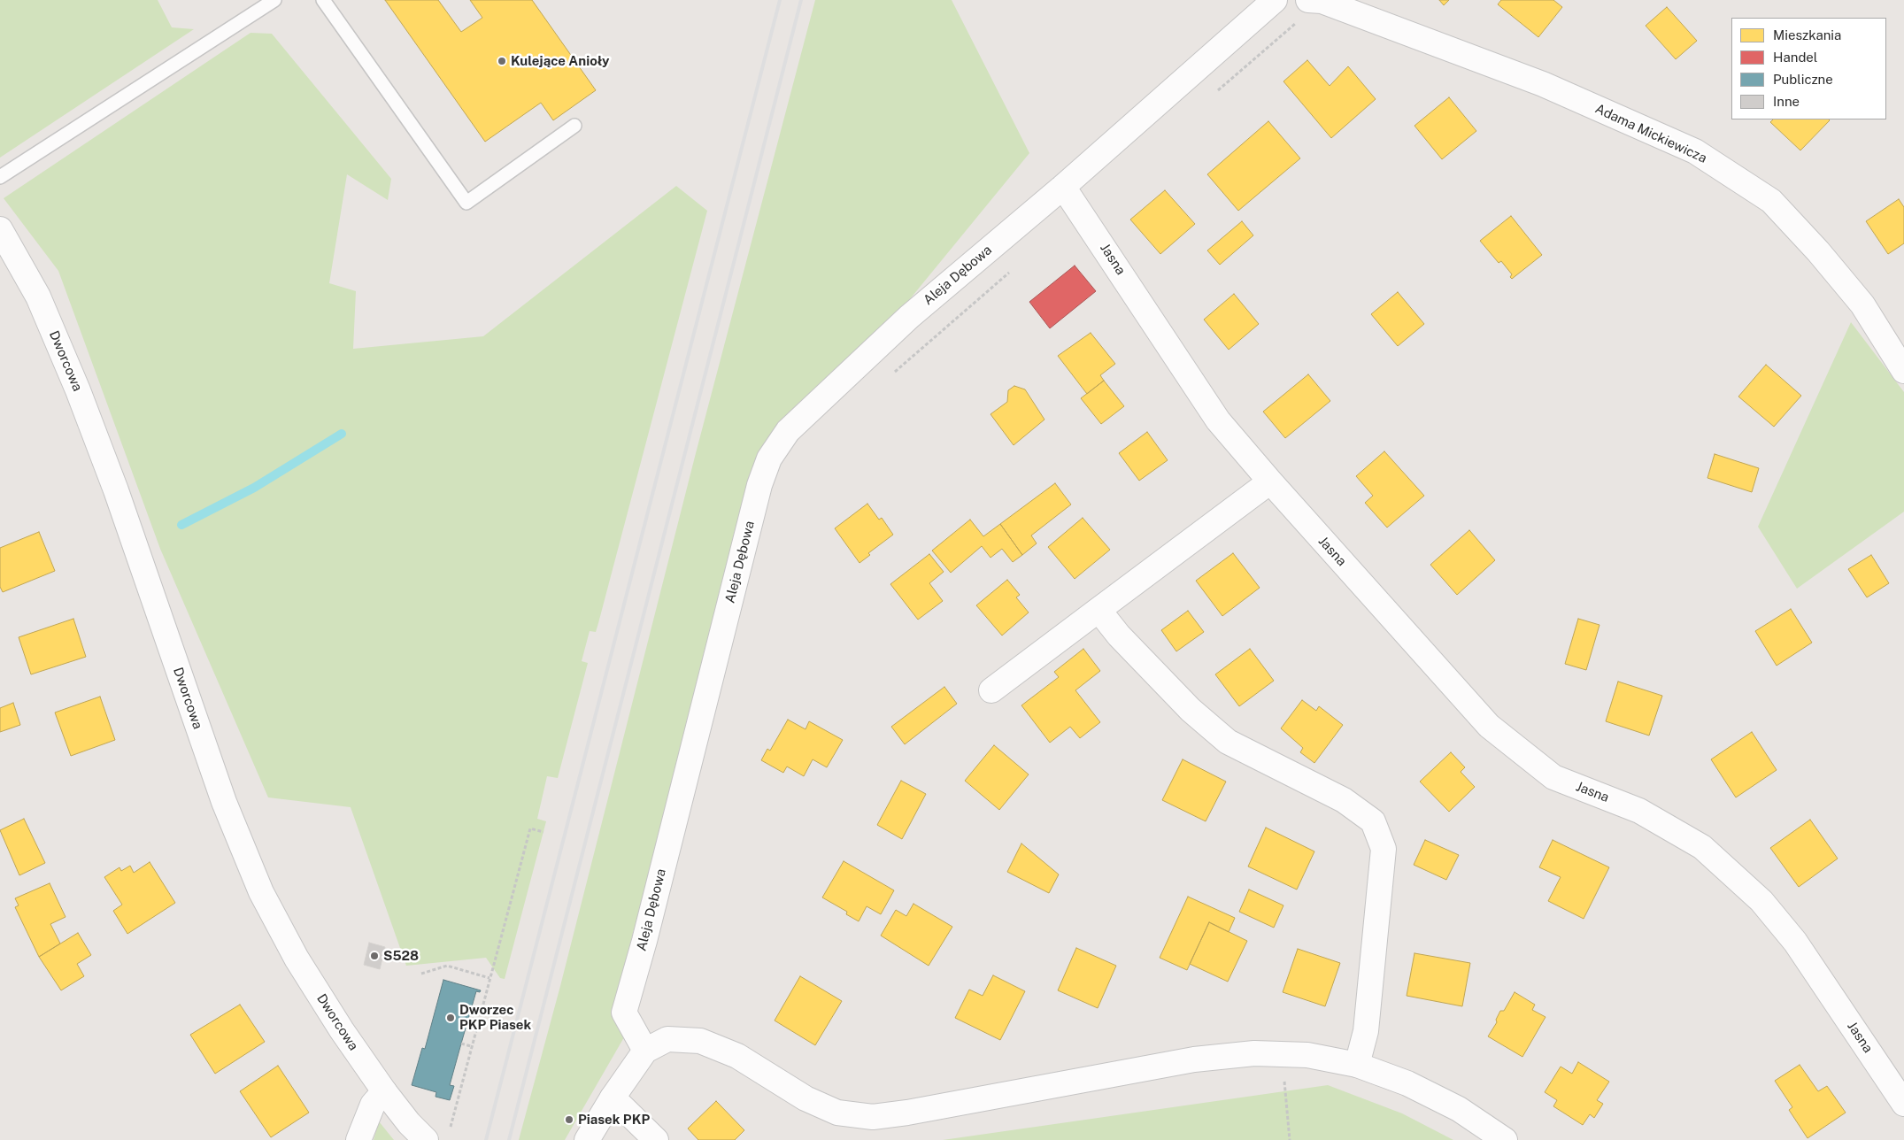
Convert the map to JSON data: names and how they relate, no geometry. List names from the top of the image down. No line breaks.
{"streets":{"street":["Adama Mickiewicza","Jasna","Aleja Dębowa","Dworcowa"]},"crossings":[["Jasna","Aleja Dębowa"]],"places":["Kulejące Anioły","S528","Dworzec PKP Piasek","Piasek PKP"],"legend":["Mieszkania","Handel","Publiczne","Inne"]}
